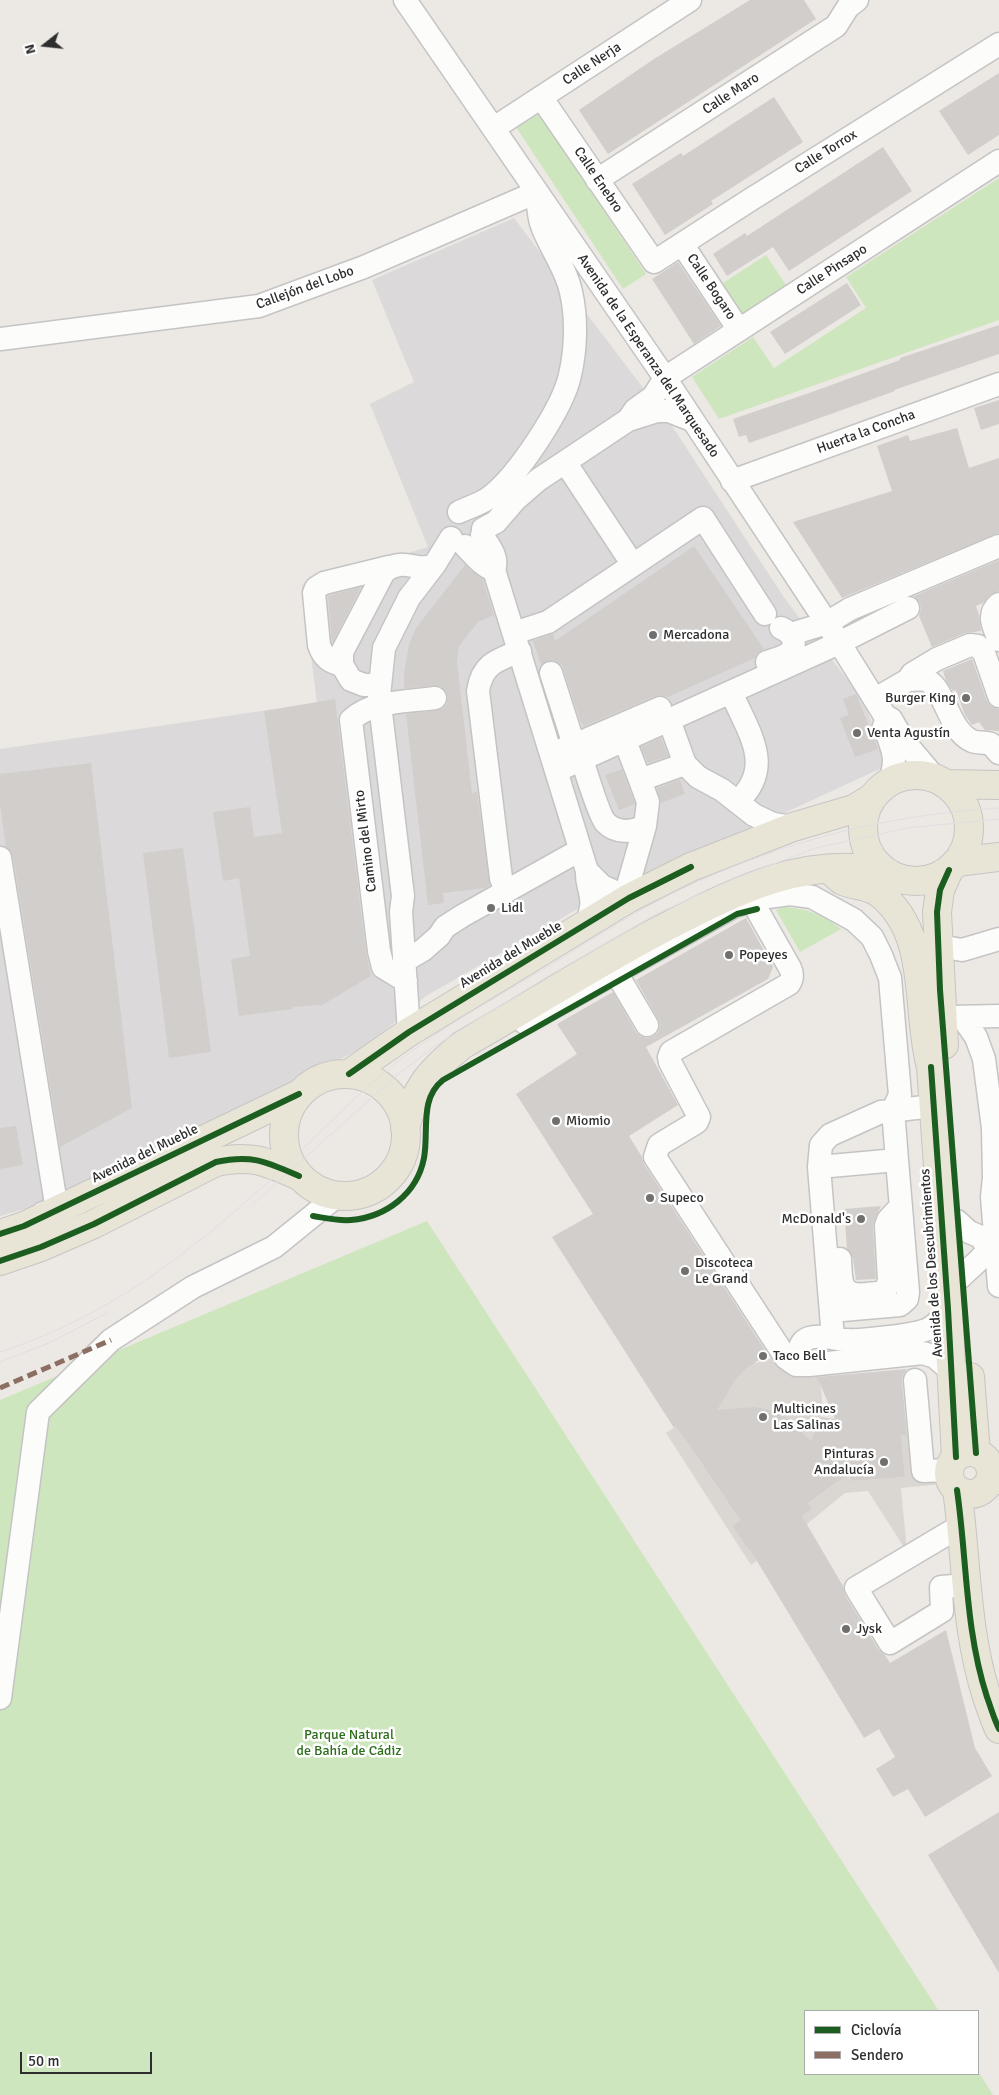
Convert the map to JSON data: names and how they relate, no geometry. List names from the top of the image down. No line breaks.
{"streets":{"main road":["Avenida del Mueble","Avenida de los Descubrimientos"],"street":["Calle Nerja","Calle Maro","Calle Torrox","Calle Enebro","Calle Pinsapo","Calle Bogaro","Callejón del Lobo","Avenida de la Esperanza del Marquesado","Huerta la Concha","Camino del Mirto"]},"crossings":[["Calle Nerja","Calle Enebro"],["Calle Nerja","Avenida de la Esperanza del Marquesado"],["Calle Maro","Calle Enebro"],["Calle Torrox","Calle Enebro"],["Calle Torrox","Calle Bogaro"],["Calle Pinsapo","Calle Bogaro"],["Calle Pinsapo","Avenida de la Esperanza del Marquesado"],["Callejón del Lobo","Avenida de la Esperanza del Marquesado"],["Avenida de la Esperanza del Marquesado","Huerta la Concha"],["Avenida de la Esperanza del Marquesado","Avenida del Mueble"],["Avenida de la Esperanza del Marquesado","Avenida de los Descubrimientos"],["Avenida del Mueble","Avenida de los Descubrimientos"]],"parks":["Parque Natural de Bahía de Cádiz"],"places":["Mercadona","Burger King","Venta Agustín","Lidl","Popeyes","Miomio","Supeco","McDonald's","Discoteca Le Grand","Taco Bell","Multicines Las Salinas","Pinturas Andalucía","Jysk"],"legend":["Ciclovía","Sendero"],"scale_bar":"50 m","north":"left"}
